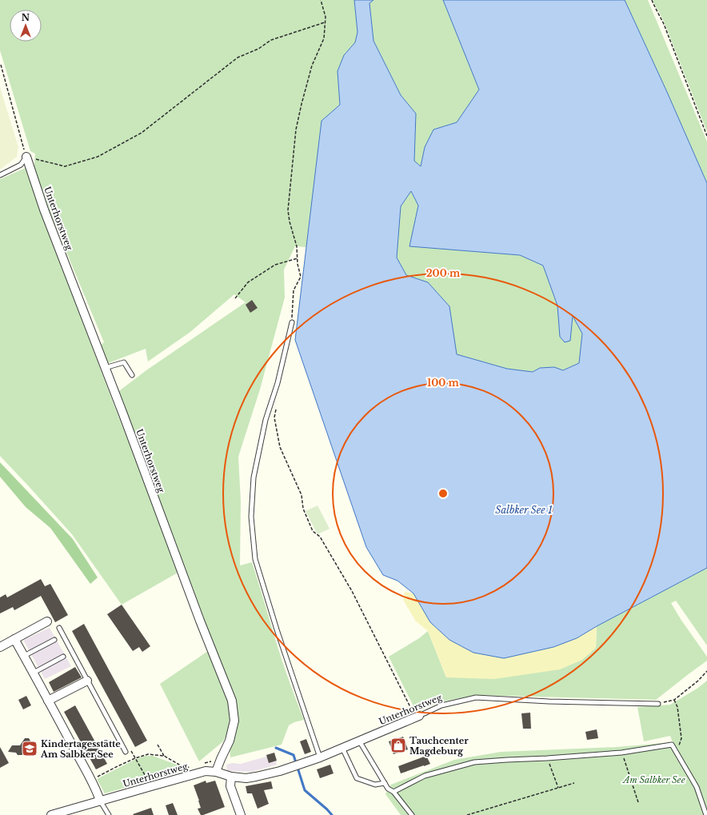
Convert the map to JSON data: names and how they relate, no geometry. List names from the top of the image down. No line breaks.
{"streets":{"street":["Unterhorstweg"]},"water":["Salbker See 1"],"parks":["Am Salbker See"],"places":{"shop":["Tauchcenter Magdeburg"],"school or university":["Kindertagesstätte Am Salbker See"]},"north":"top","rings":["200 m","100 m"]}
